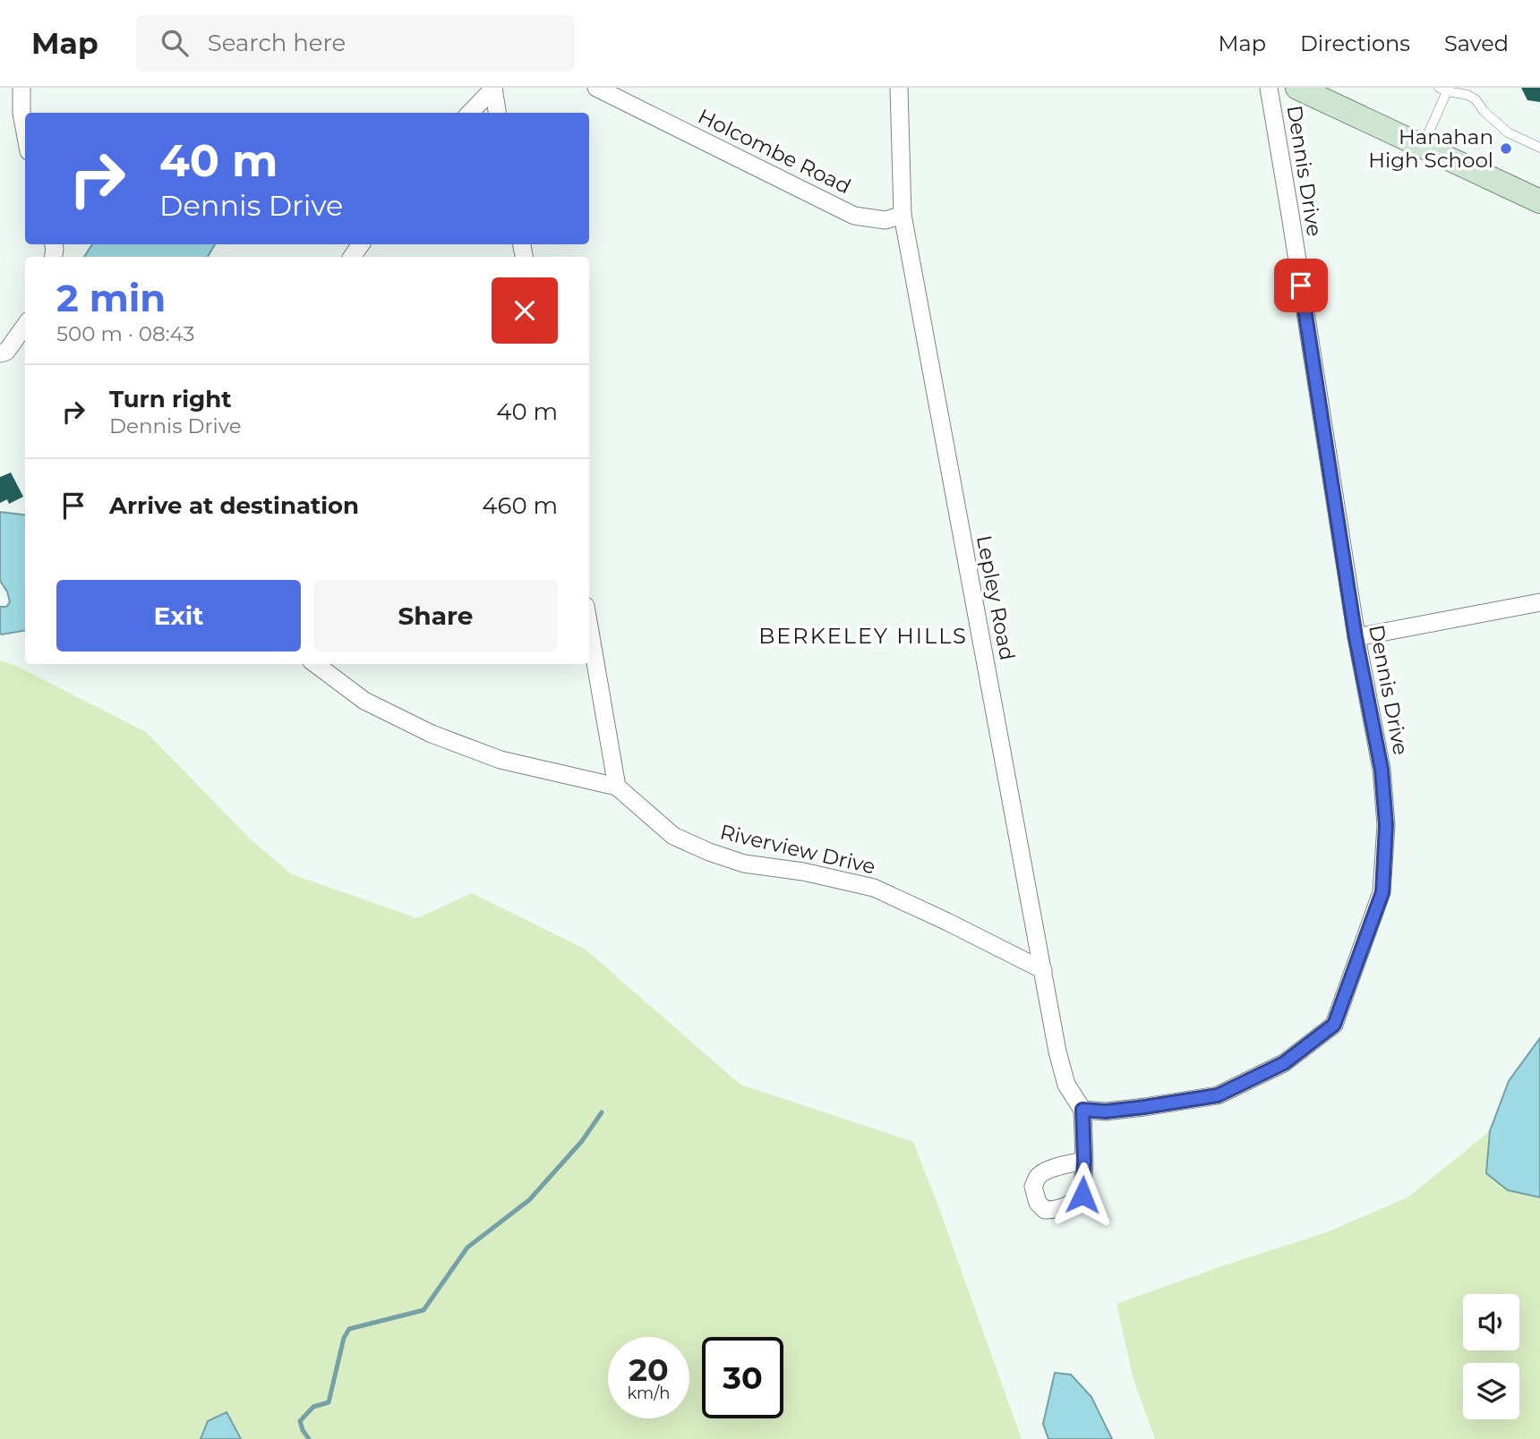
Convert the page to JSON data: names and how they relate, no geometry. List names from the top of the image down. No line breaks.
{"streets":{"street":["Holcombe Road","Dennis Drive","Lepley Road","Riverview Drive"]},"crossings":[["Holcombe Road","Lepley Road"],["Dennis Drive","Lepley Road"],["Lepley Road","Riverview Drive"]],"districts":["BERKELEY HILLS"],"places":["Hanahan High School"],"page":{"header":"Map","search":"Search here","nav":["Map","Directions","Saved"],"turn":["40 m","Dennis Drive"],"heading":["2 min","500 m · 08:43"],"list":[{"name":"Turn right","note":"Dennis Drive","value":"40 m"},{"name":"Arrive at destination","value":"460 m"}],"buttons":["Exit","Share"],"speed":"20 km/h","limit":"30"}}
